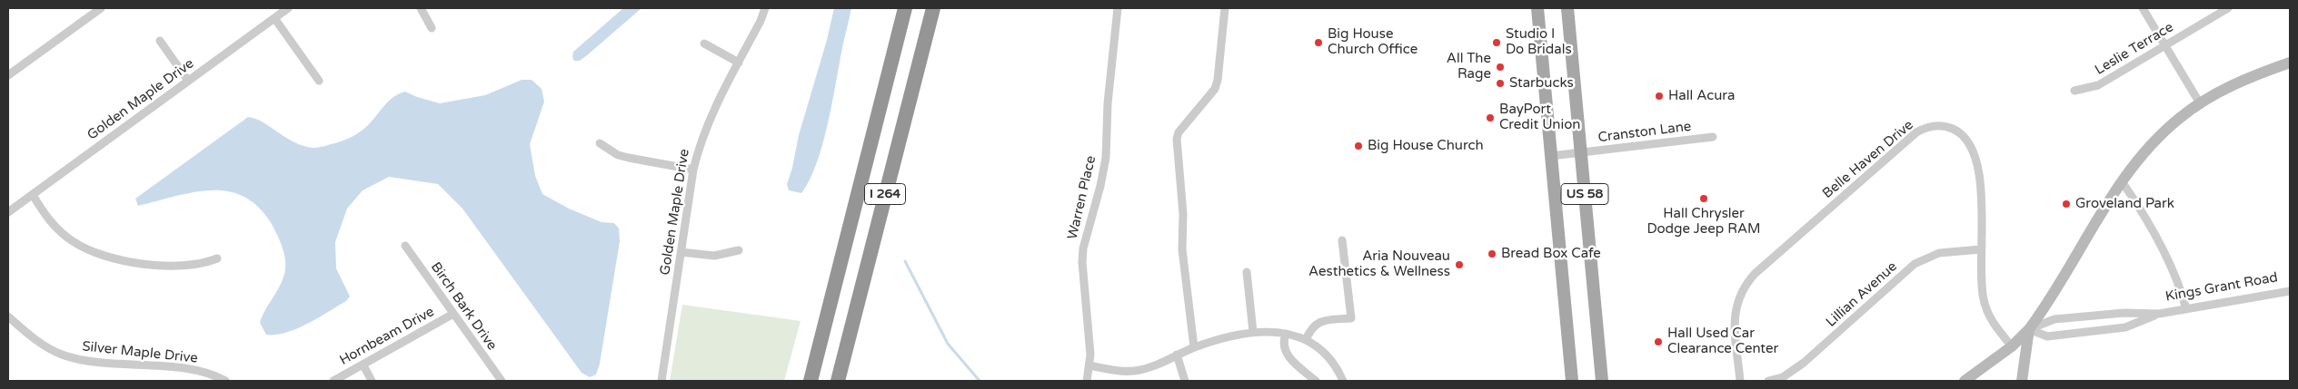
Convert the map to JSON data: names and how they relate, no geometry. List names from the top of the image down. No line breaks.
{"streets":{"highway":["I 264"],"main road":["US 58"],"street":["Leslie Terrace","Golden Maple Drive","Cranston Lane","Belle Haven Drive","Warren Place","Kings Grant Road","Lillian Avenue","Birch Bark Drive","Hornbeam Drive","Silver Maple Drive"]},"crossings":[["Cranston Lane","US 58"],["Belle Haven Drive","Kings Grant Road"],["Belle Haven Drive","Lillian Avenue"],["Birch Bark Drive","Hornbeam Drive"]],"places":["Big House Church Office","Studio I Do Bridals","All The Rage","Starbucks","Hall Acura","BayPort Credit Union","Big House Church","Hall Chrysler Dodge Jeep RAM","Groveland Park","Bread Box Cafe","Aria Nouveau Aesthetics & Wellness","Hall Used Car Clearance Center"]}
